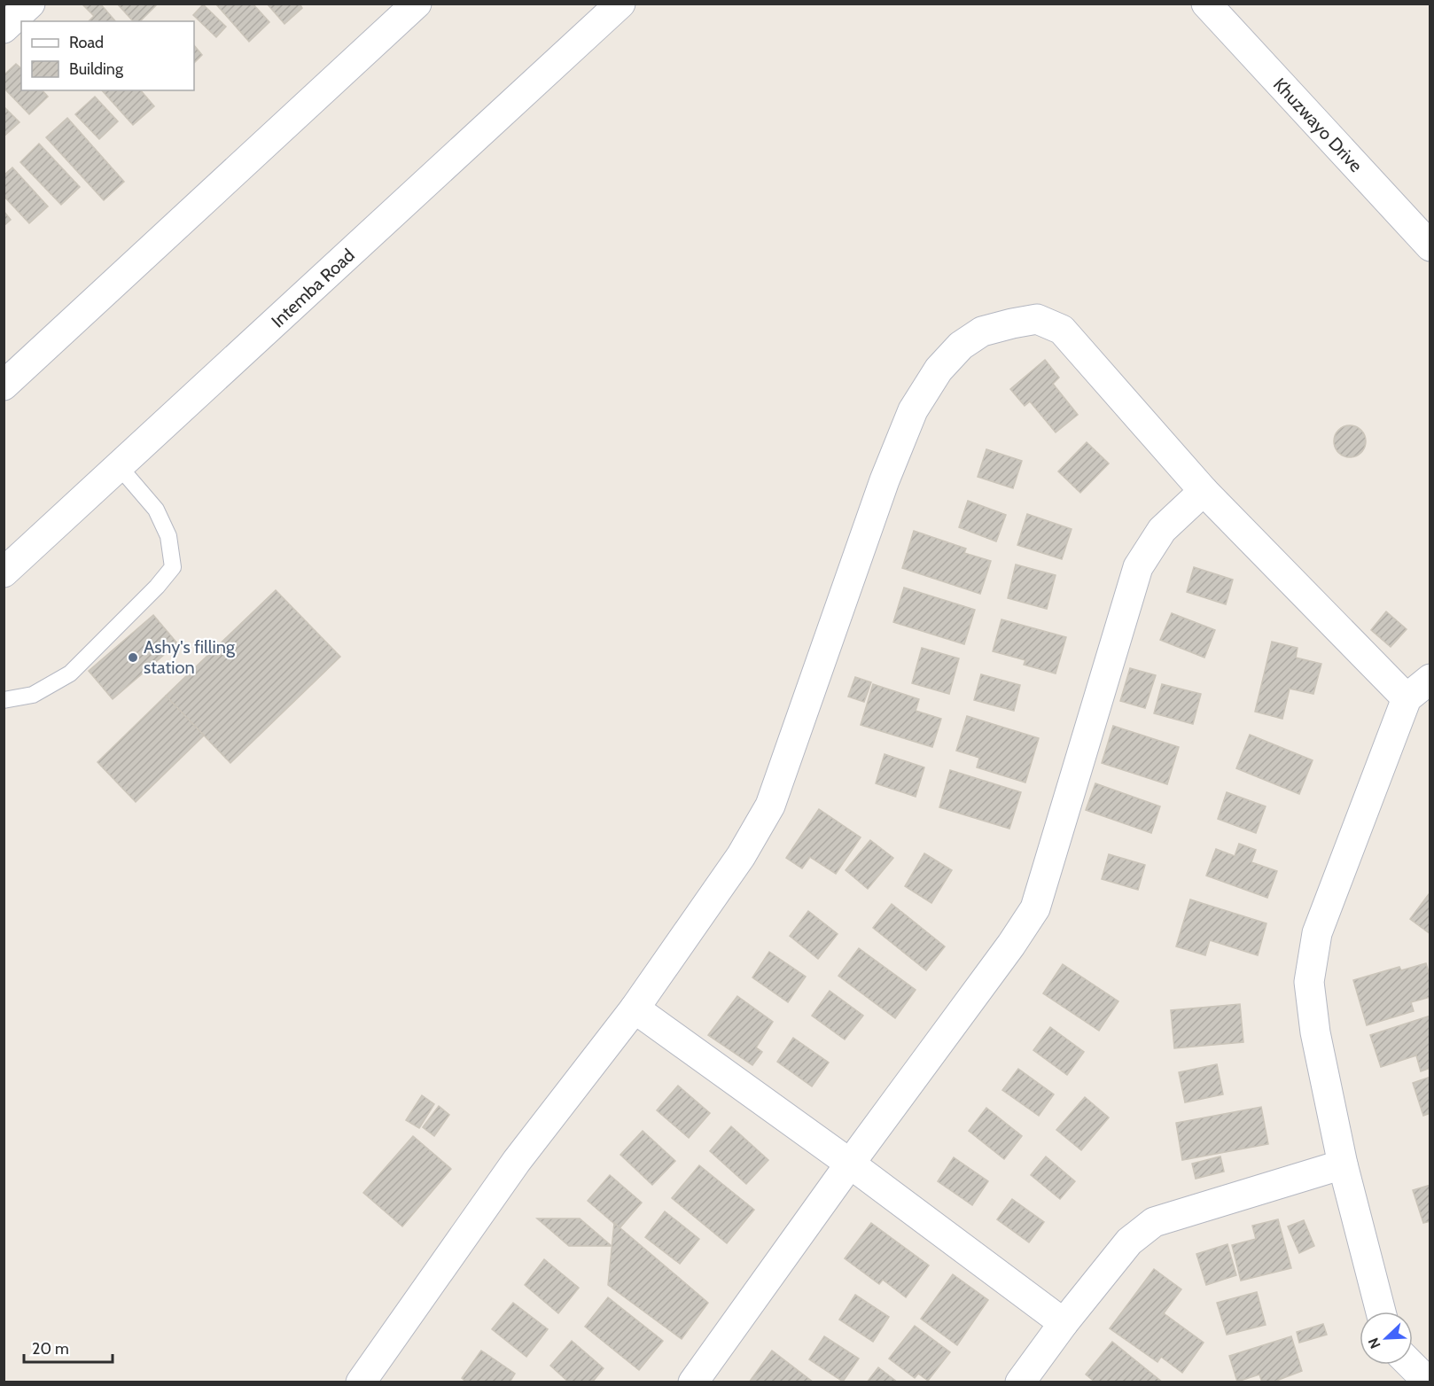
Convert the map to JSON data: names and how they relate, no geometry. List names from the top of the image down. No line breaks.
{"streets":{"street":["Khuzwayo Drive","Intemba Road"]},"places":["Ashy's filling station"],"legend":["Road","Building"],"scale_bar":"20 m","north":"bottom left"}
